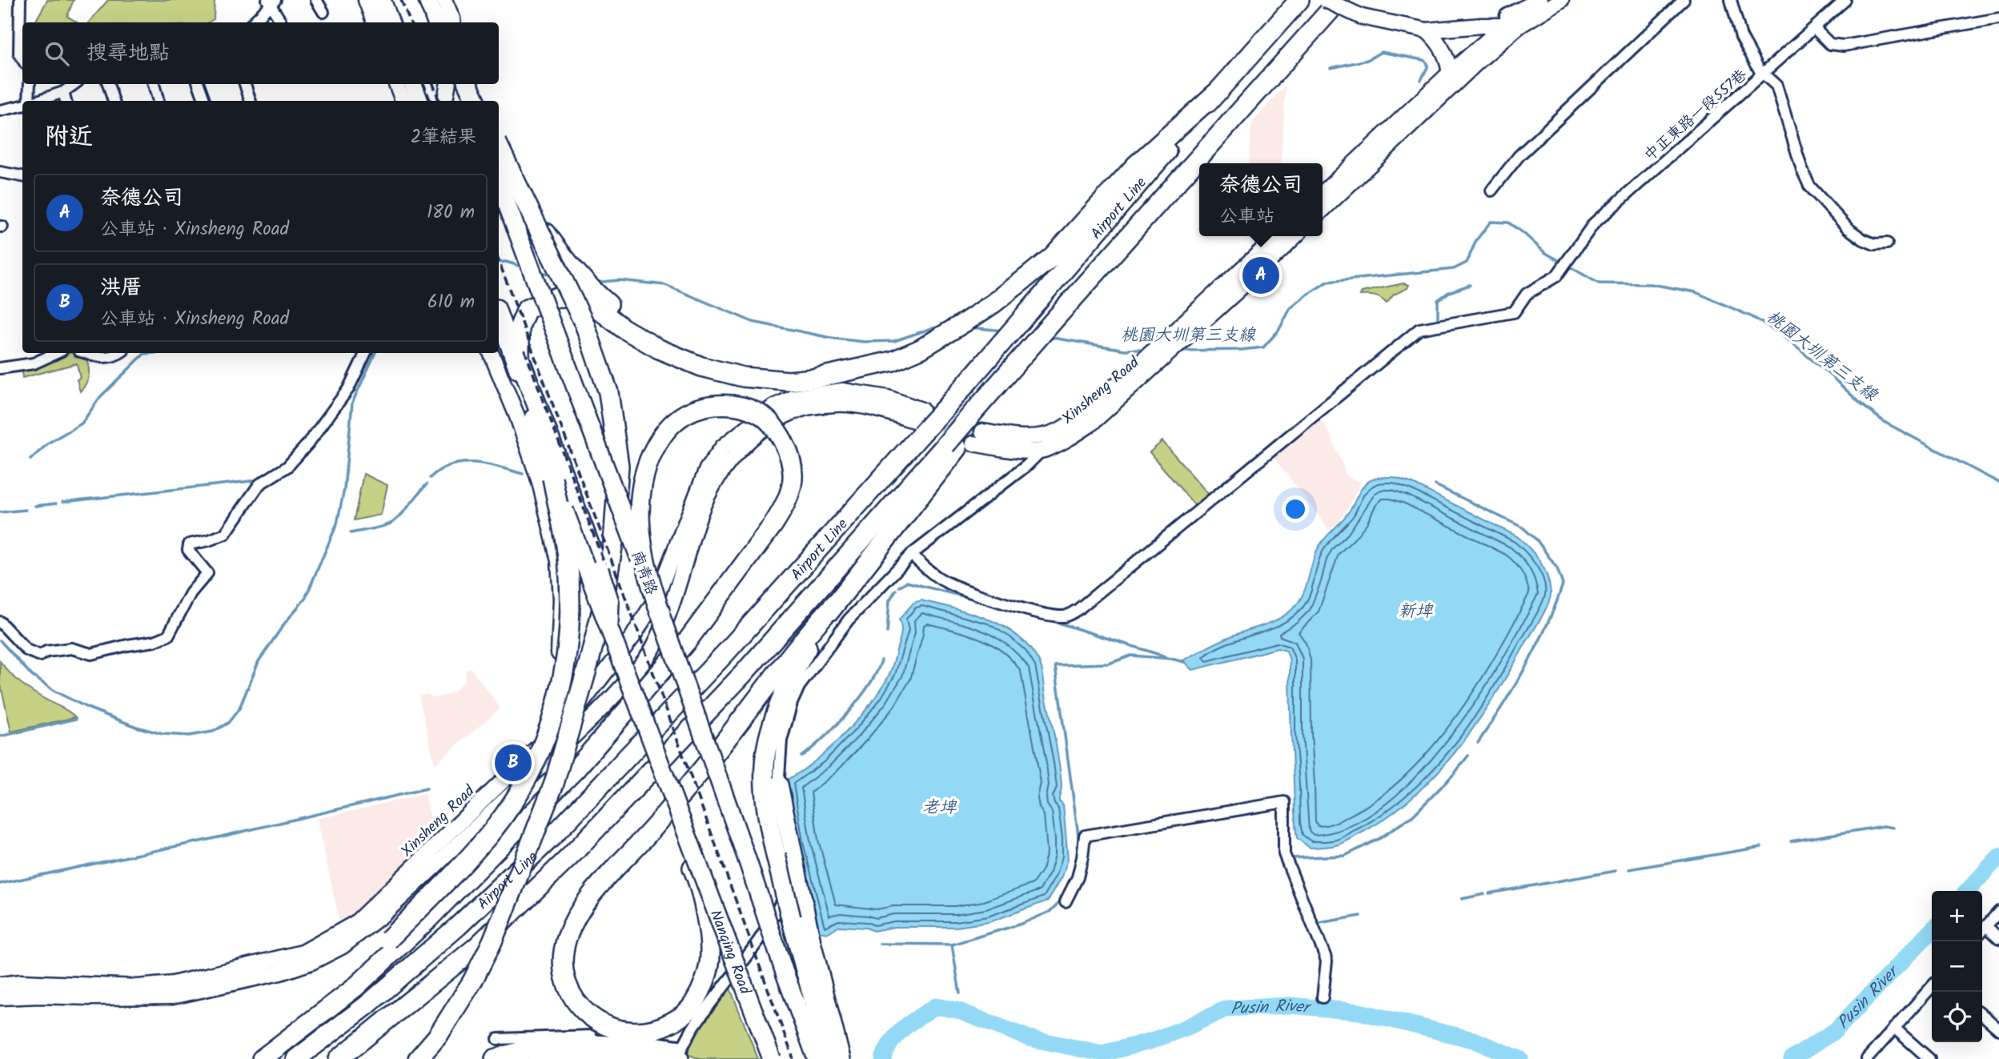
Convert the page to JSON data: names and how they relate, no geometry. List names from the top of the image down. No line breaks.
{"streets":{"highway":["Airport Line"],"main road":["Xinsheng Road","南青路","Nanqing Road"],"street":["中正東路一段557巷"]},"crossings":[["Airport Line","Xinsheng Road"]],"water":["桃園大圳第三支線","新埤","老埤","Pusin River"],"page":{"search":"搜尋地點","heading":["附近","2筆結果"],"popup":["奈德公司","公車站"],"list":[{"mark":"A","name":"奈德公司","note":"公車站 · Xinsheng Road","value":"180 m"},{"mark":"B","name":"洪厝","note":"公車站 · Xinsheng Road","value":"610 m"}],"pins":["A","B"],"map_buttons":["+","−"]}}
